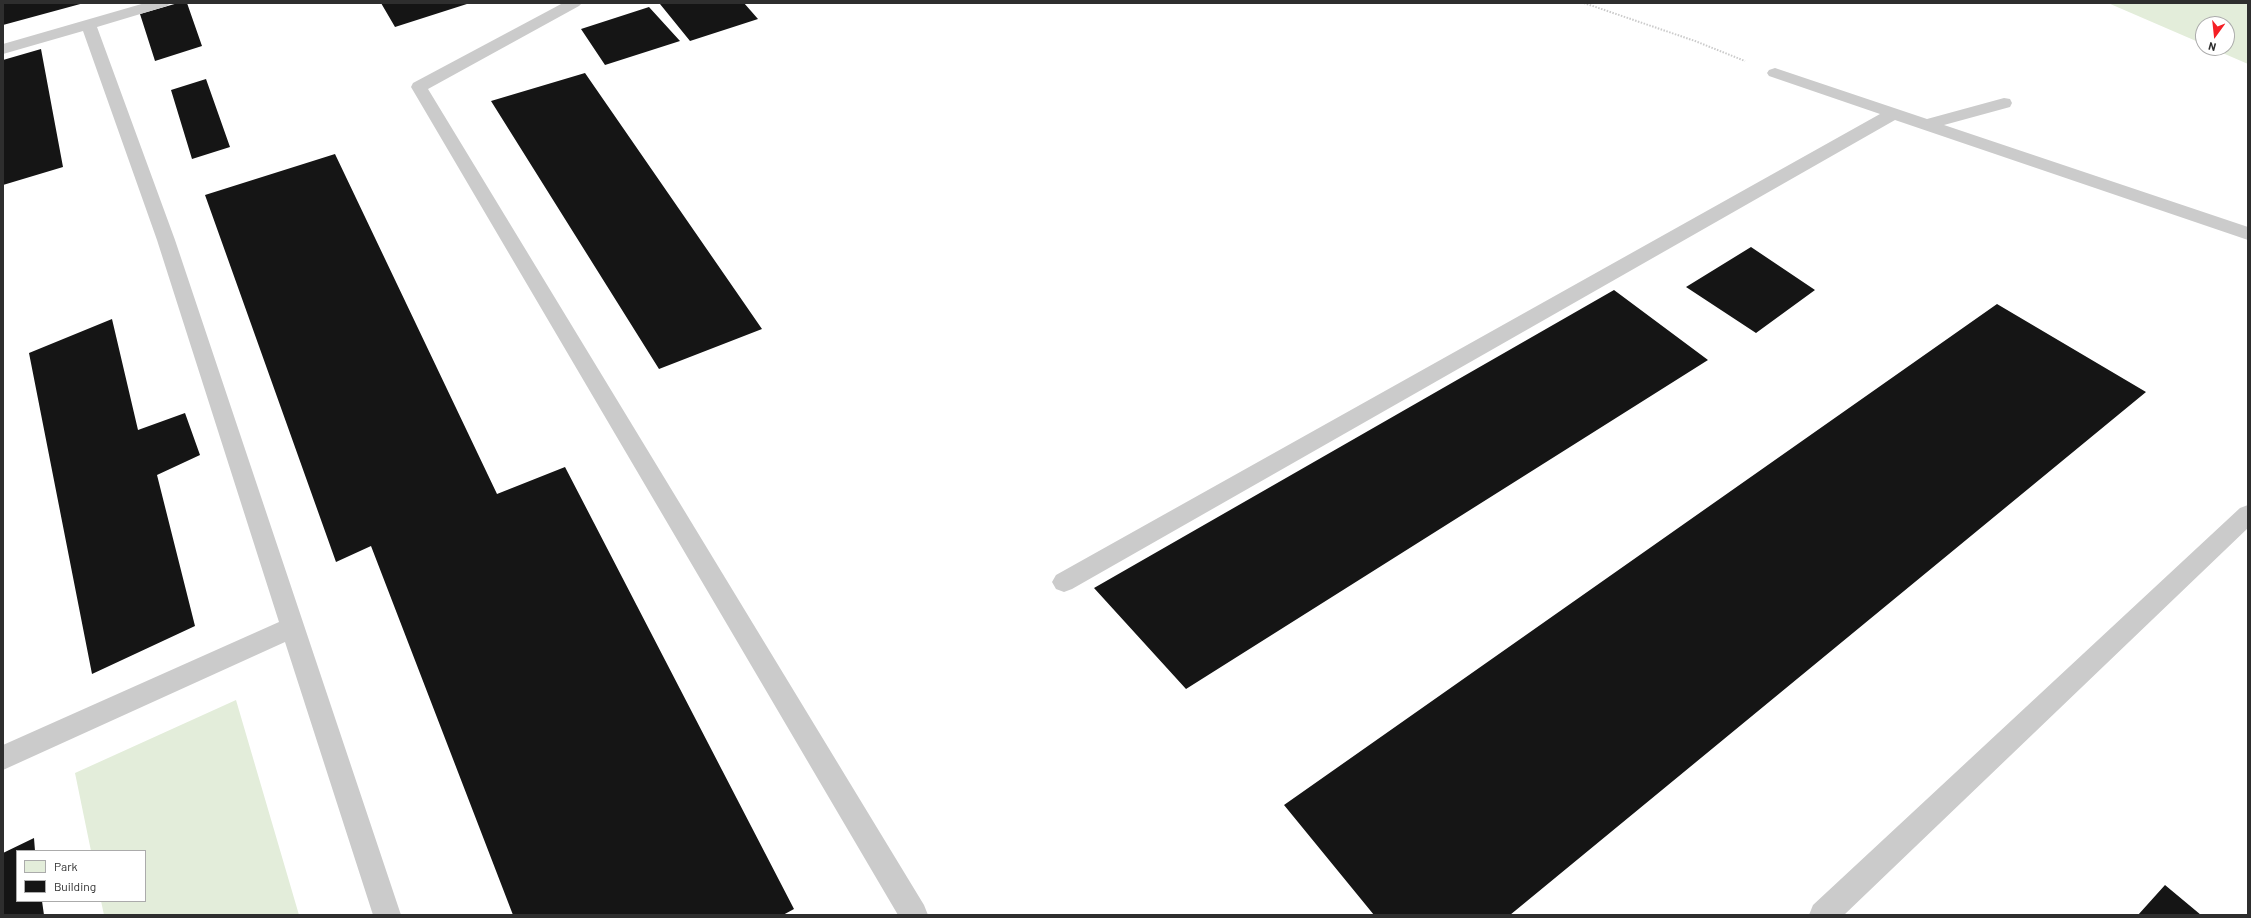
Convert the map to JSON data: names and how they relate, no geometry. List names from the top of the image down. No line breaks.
{"legend":["Park","Building"],"north":"bottom"}
